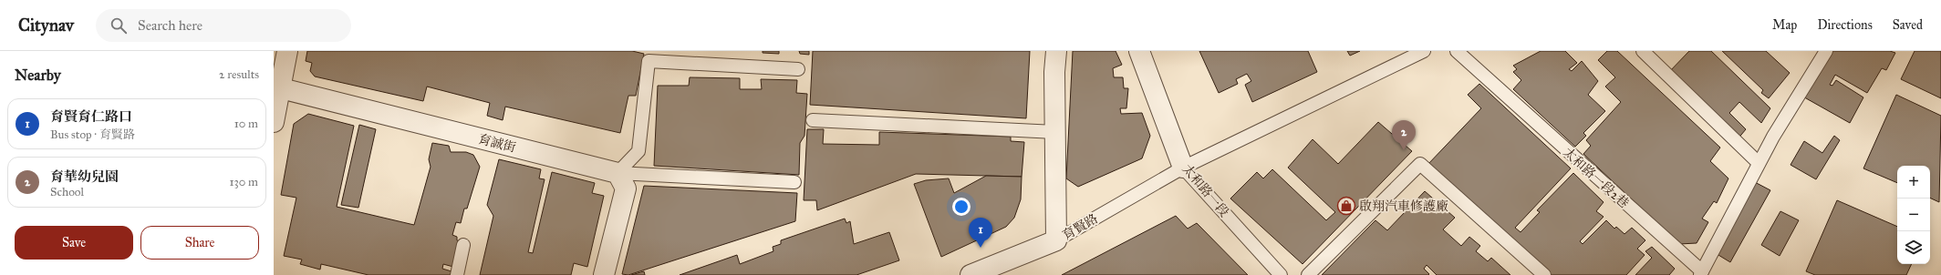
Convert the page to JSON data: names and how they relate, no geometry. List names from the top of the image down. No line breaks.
{"streets":{"street":["育誠街","太和路一段","育賢路"],"lane":["太和路一段2巷"]},"crossings":[["太和路一段","育賢路"]],"places":{"shop":["啟翔汽車修護廠"]},"page":{"header":"Citynav","search":"Search here","nav":["Map","Directions","Saved"],"heading":["Nearby","2 results"],"list":[{"mark":"1","name":"育賢育仁路口","note":"Bus stop · 育賢路","value":"10 m"},{"mark":"2","name":"育華幼兒園","note":"School","value":"130 m"}],"pins":["2","1"],"map_buttons":["+","−"],"buttons":["Save","Share"]}}
